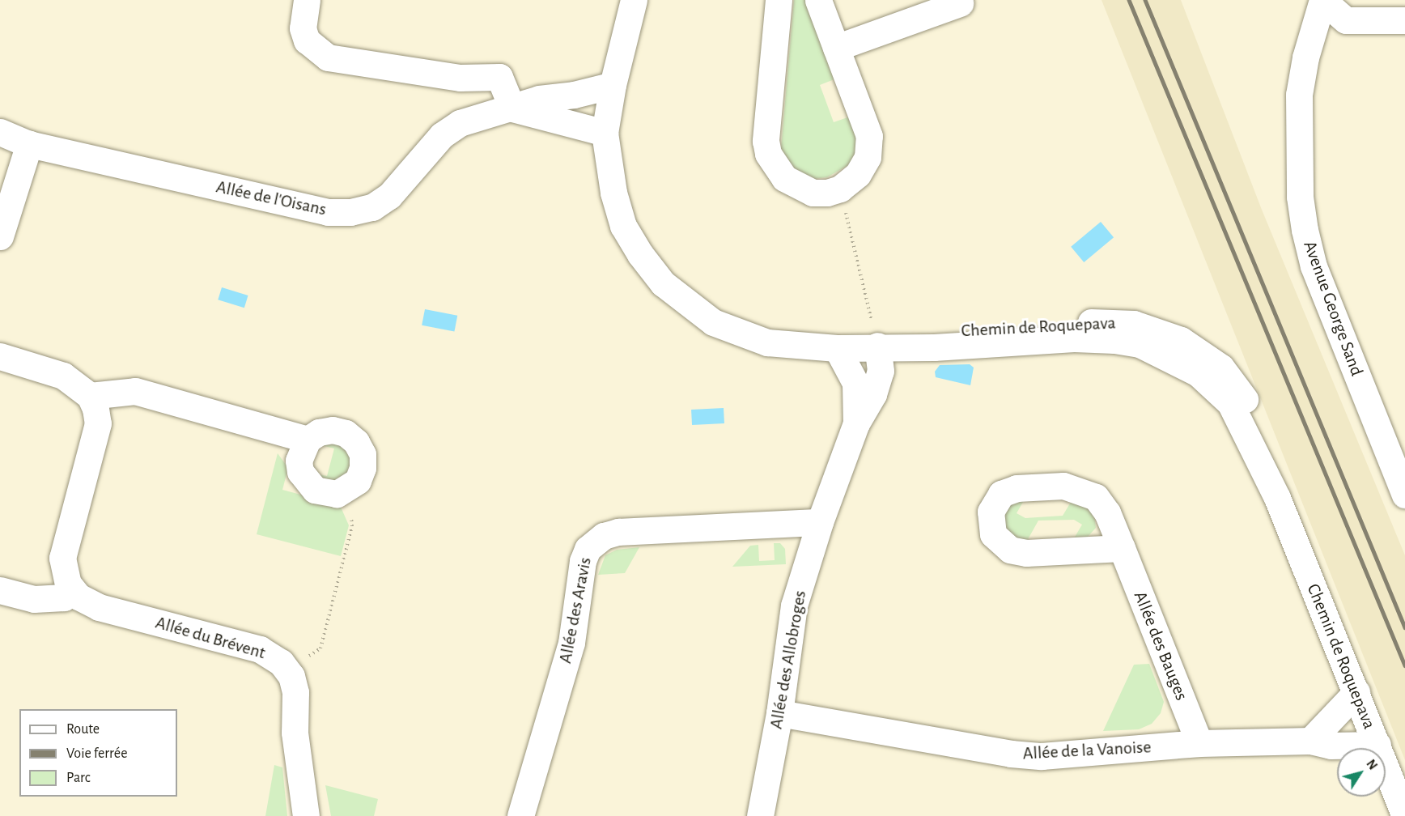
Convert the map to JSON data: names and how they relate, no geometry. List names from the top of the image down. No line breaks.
{"streets":{"street":["Allée de l'Oisans","Avenue George Sand","Chemin de Roquepava","Allée des Aravis","Allée du Brévent","Allée des Bauges","Allée des Allobroges","Allée de la Vanoise"]},"crossings":[["Allée de l'Oisans","Chemin de Roquepava"],["Chemin de Roquepava","Allée des Allobroges"],["Chemin de Roquepava","Allée de la Vanoise"],["Allée des Aravis","Allée des Allobroges"],["Allée des Bauges","Allée de la Vanoise"],["Allée des Allobroges","Allée de la Vanoise"]],"legend":["Route","Voie ferrée","Parc"],"north":"top right"}
